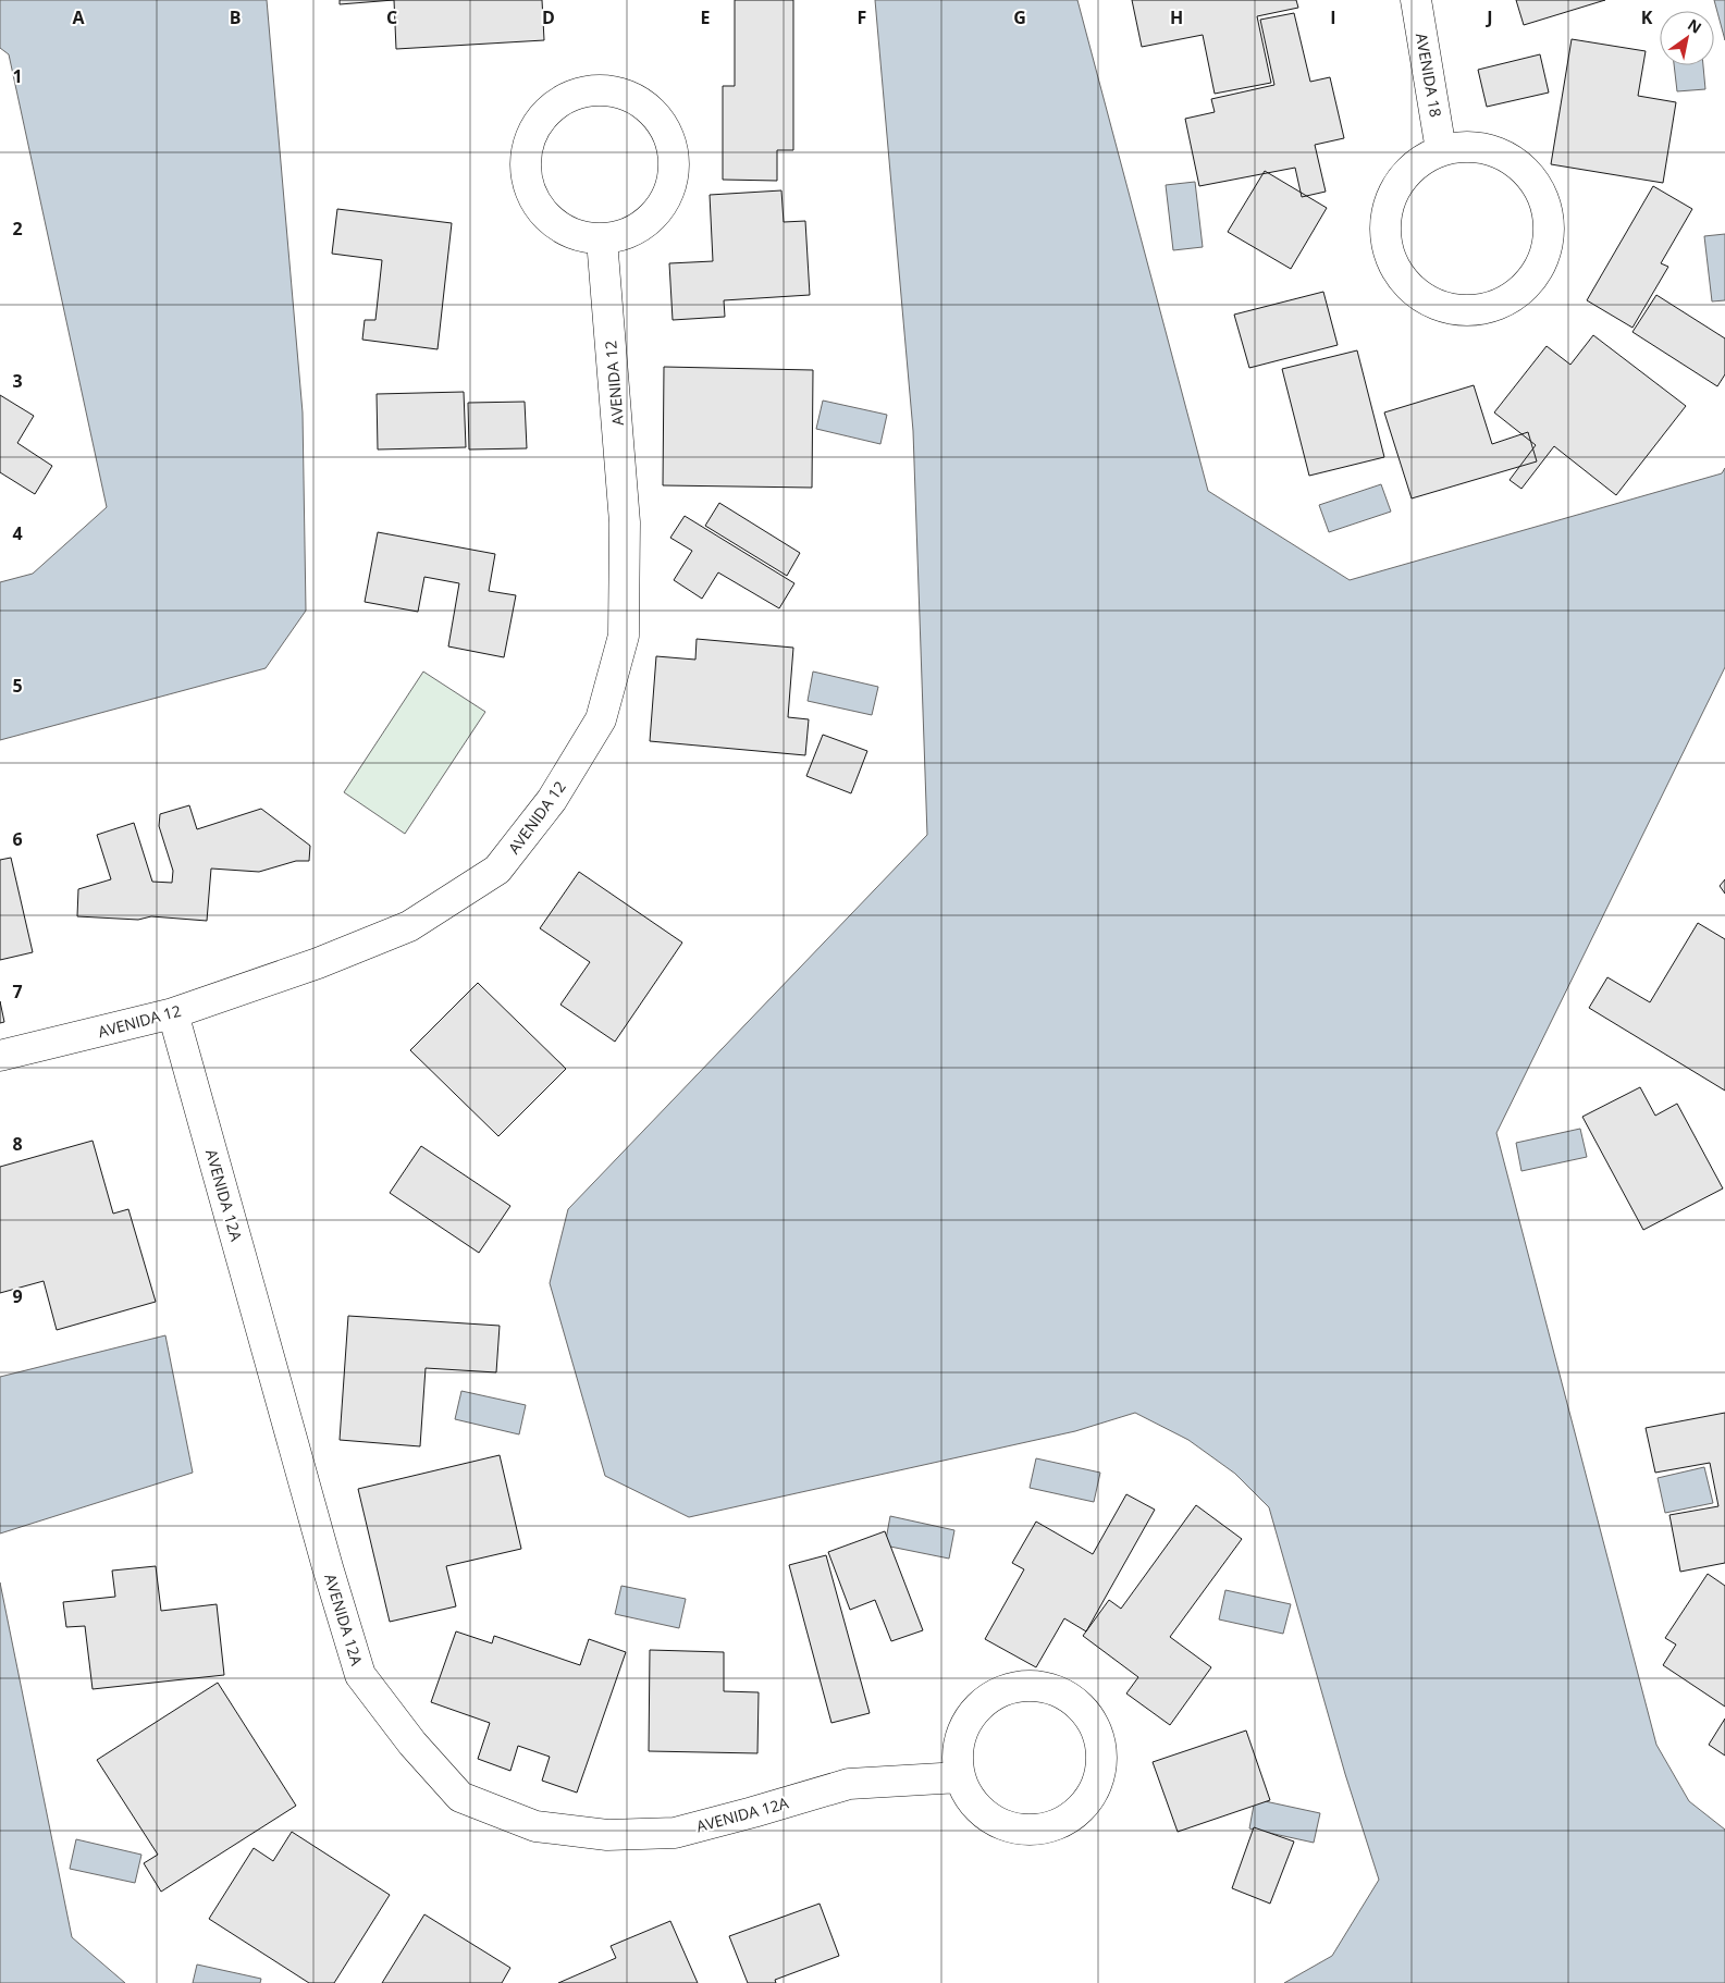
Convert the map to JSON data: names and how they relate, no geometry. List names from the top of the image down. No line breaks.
{"streets":{"street":["AVENIDA 18","AVENIDA 12","AVENIDA 12A"]},"crossings":[["AVENIDA 12","AVENIDA 12A"]],"north":"top right","grid":{"columns":["A","B","C","D","E","F","G","H","I","J","K"],"rows":["1","2","3","4","5","6","7","8","9"]}}
